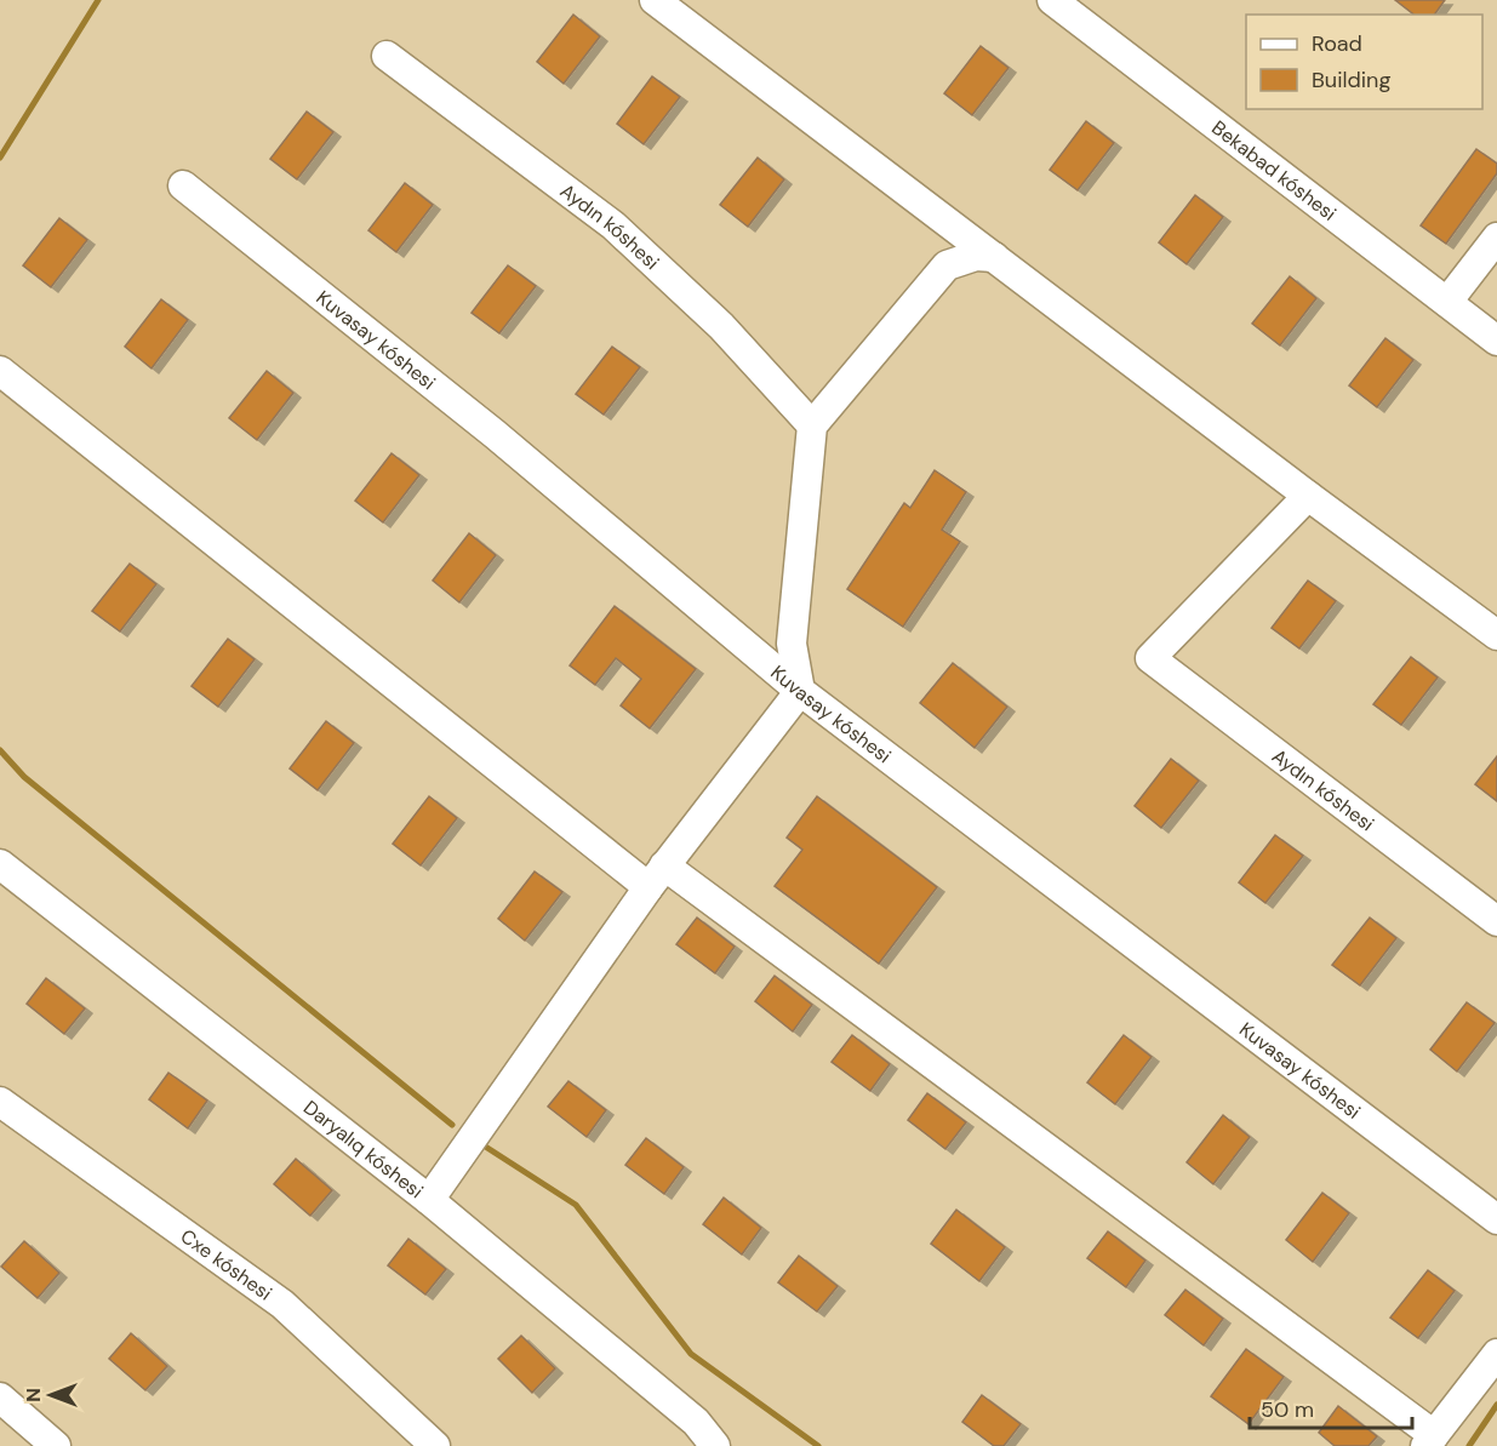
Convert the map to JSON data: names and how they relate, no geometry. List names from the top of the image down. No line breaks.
{"streets":{"street":["Bekabad kóshesi","Aydın kóshesi","Kuvasay kóshesi","Daryalıq kóshesi","Cxe kóshesi"]},"legend":["Road","Building"],"scale_bar":"50 m","north":"left"}
